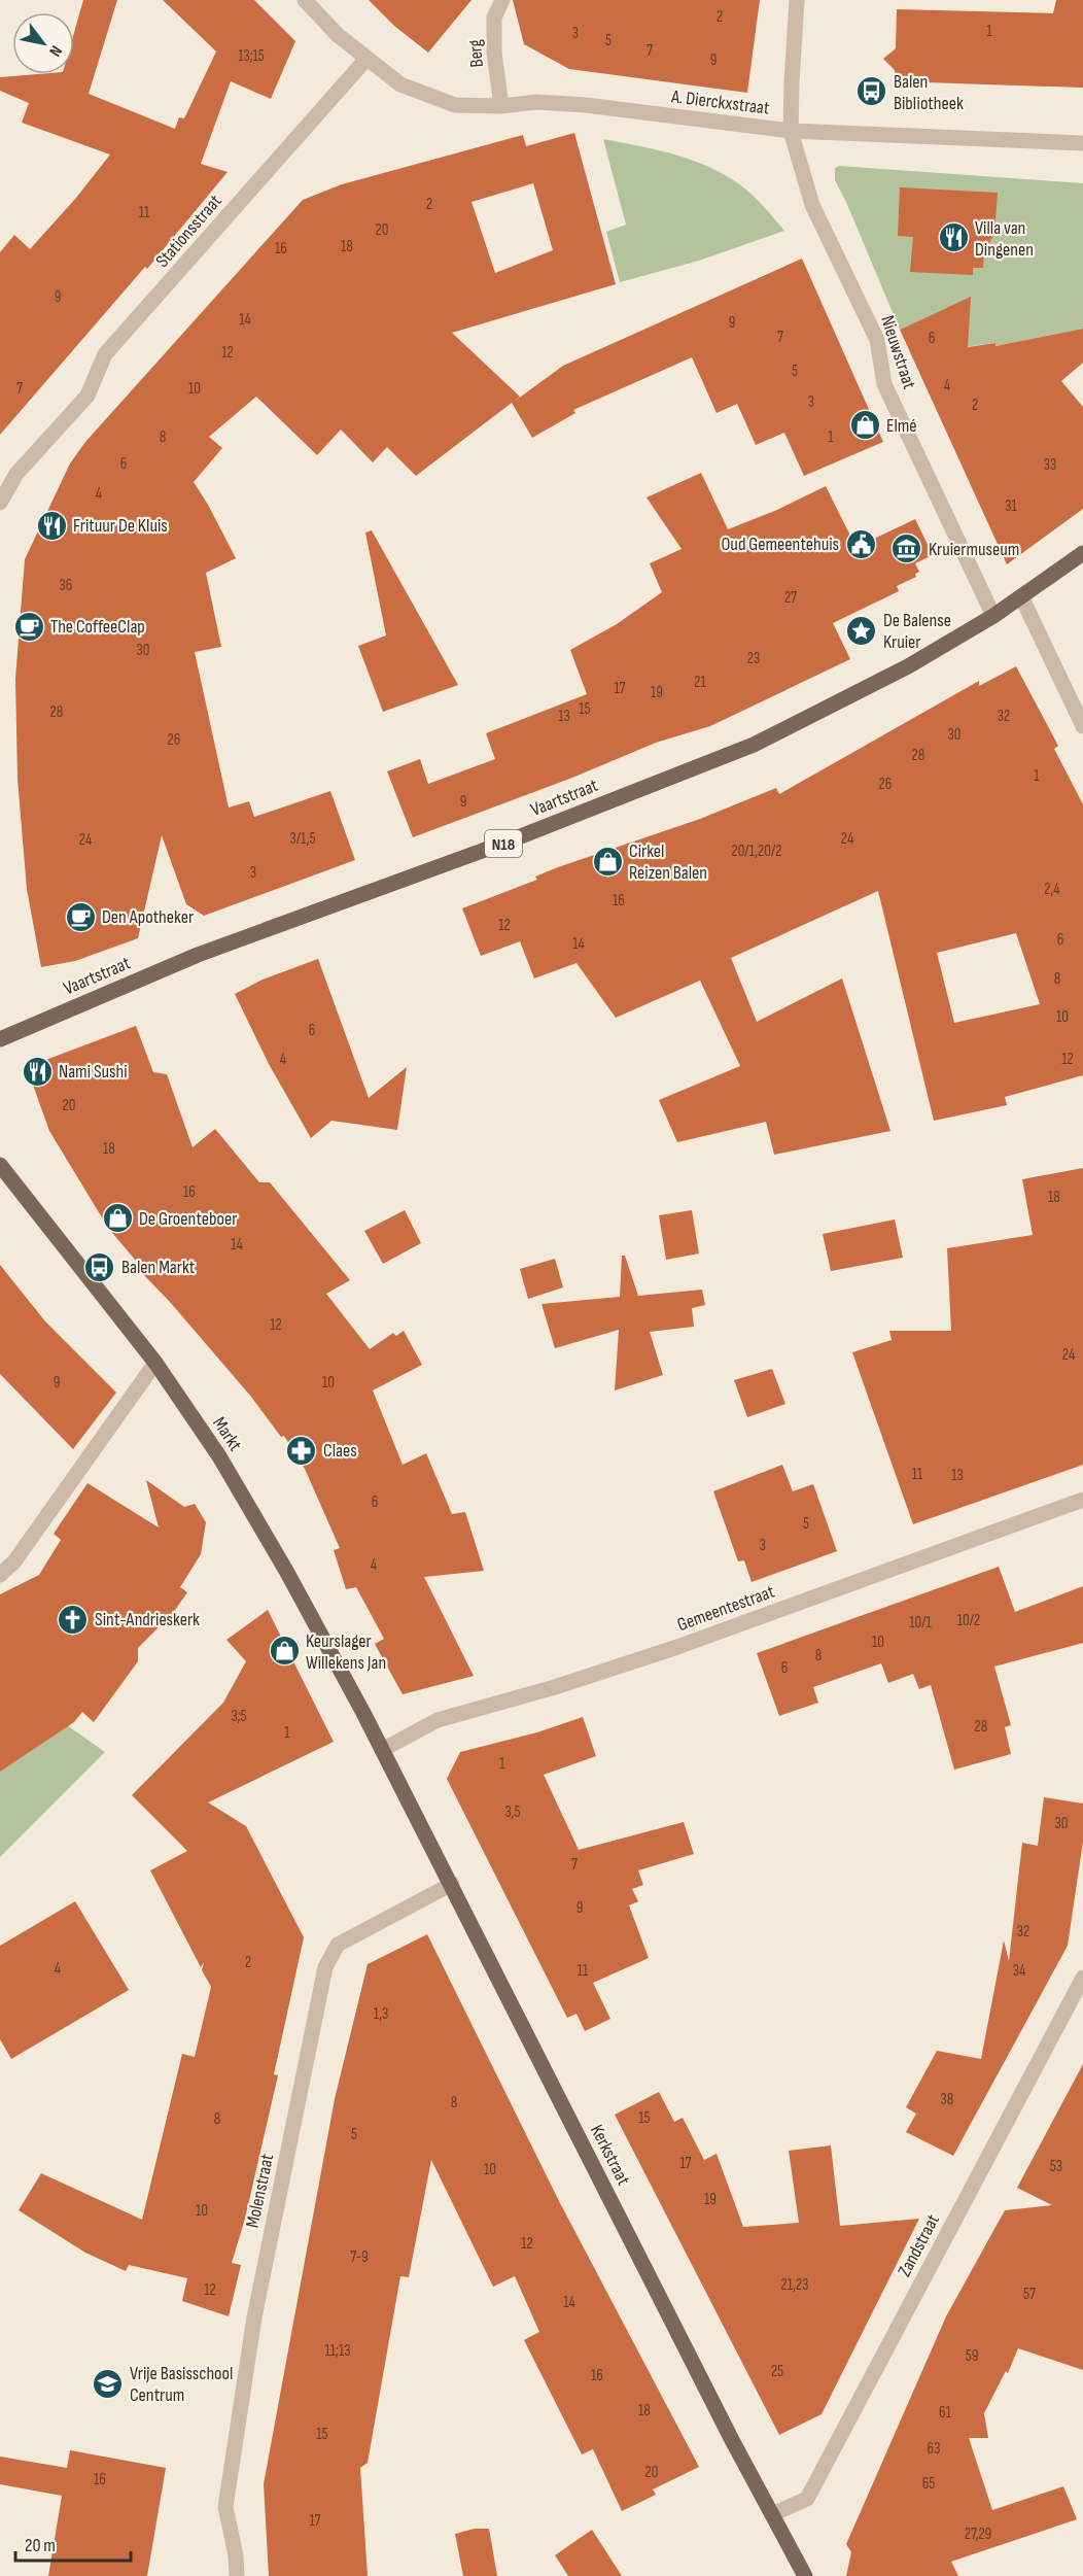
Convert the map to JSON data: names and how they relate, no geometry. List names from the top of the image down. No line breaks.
{"streets":{"main road":["Vaartstraat","N18","Markt","Kerkstraat"],"street":["Berg","A. Dierckxstraat","Stationsstraat","Nieuwstraat","Gemeentestraat","Molenstraat","Zandstraat"]},"crossings":[["Berg","A. Dierckxstraat"],["A. Dierckxstraat","Stationsstraat"],["A. Dierckxstraat","Nieuwstraat"],["Nieuwstraat","Vaartstraat"],["Markt","Gemeentestraat"],["Markt","Kerkstraat"],["Gemeentestraat","Kerkstraat"],["Kerkstraat","Molenstraat"],["Kerkstraat","Zandstraat"]],"places":{"bus stop":["Balen Bibliotheek","Balen Markt"],"restaurant":["Villa van Dingenen","Frituur De Kluis","Nami Sushi"],"shop":["Elmé","Cirkel Reizen Balen","De Groenteboer","Keurslager Willekens Jan"],"public building":["Oud Gemeentehuis"],"museum":["Kruiermuseum"],"cafe":["The CoffeeClap","Den Apotheker"],"place":["De Balense Kruier"],"pharmacy":["Claes"],"church":["Sint-Andrieskerk"],"school or university":["Vrije Basisschool Centrum"]},"house_numbers":["2","1","3","5","7","13;15","9","2","11","20","18","16","9","14","9","7","6","12","5","4","7","10","3","2","8","1","6","33","4","31","36","27","30","23","21","17","19","15","28","13","32","30","26","28","1","26","9","3/1,5","24","24","20/1,20/2","3","2,4","16","12","6","14","8","10","6","4","12","20","18","16","18","14","12","24","9","10","11","13","6","5","3","4","10/2","10/1","10","8","6","3;5","28","1","1","3,5","30","7","9","32","2","4","11","34","1,3","38","8","15","8","5","17","53","10","19","10","12","7-9","21,23","12","57","14","11;13","59","25","16","18","61","15","63","20","16","65","17","27,29"],"scale_bar":"20 m","north":"bottom right"}
